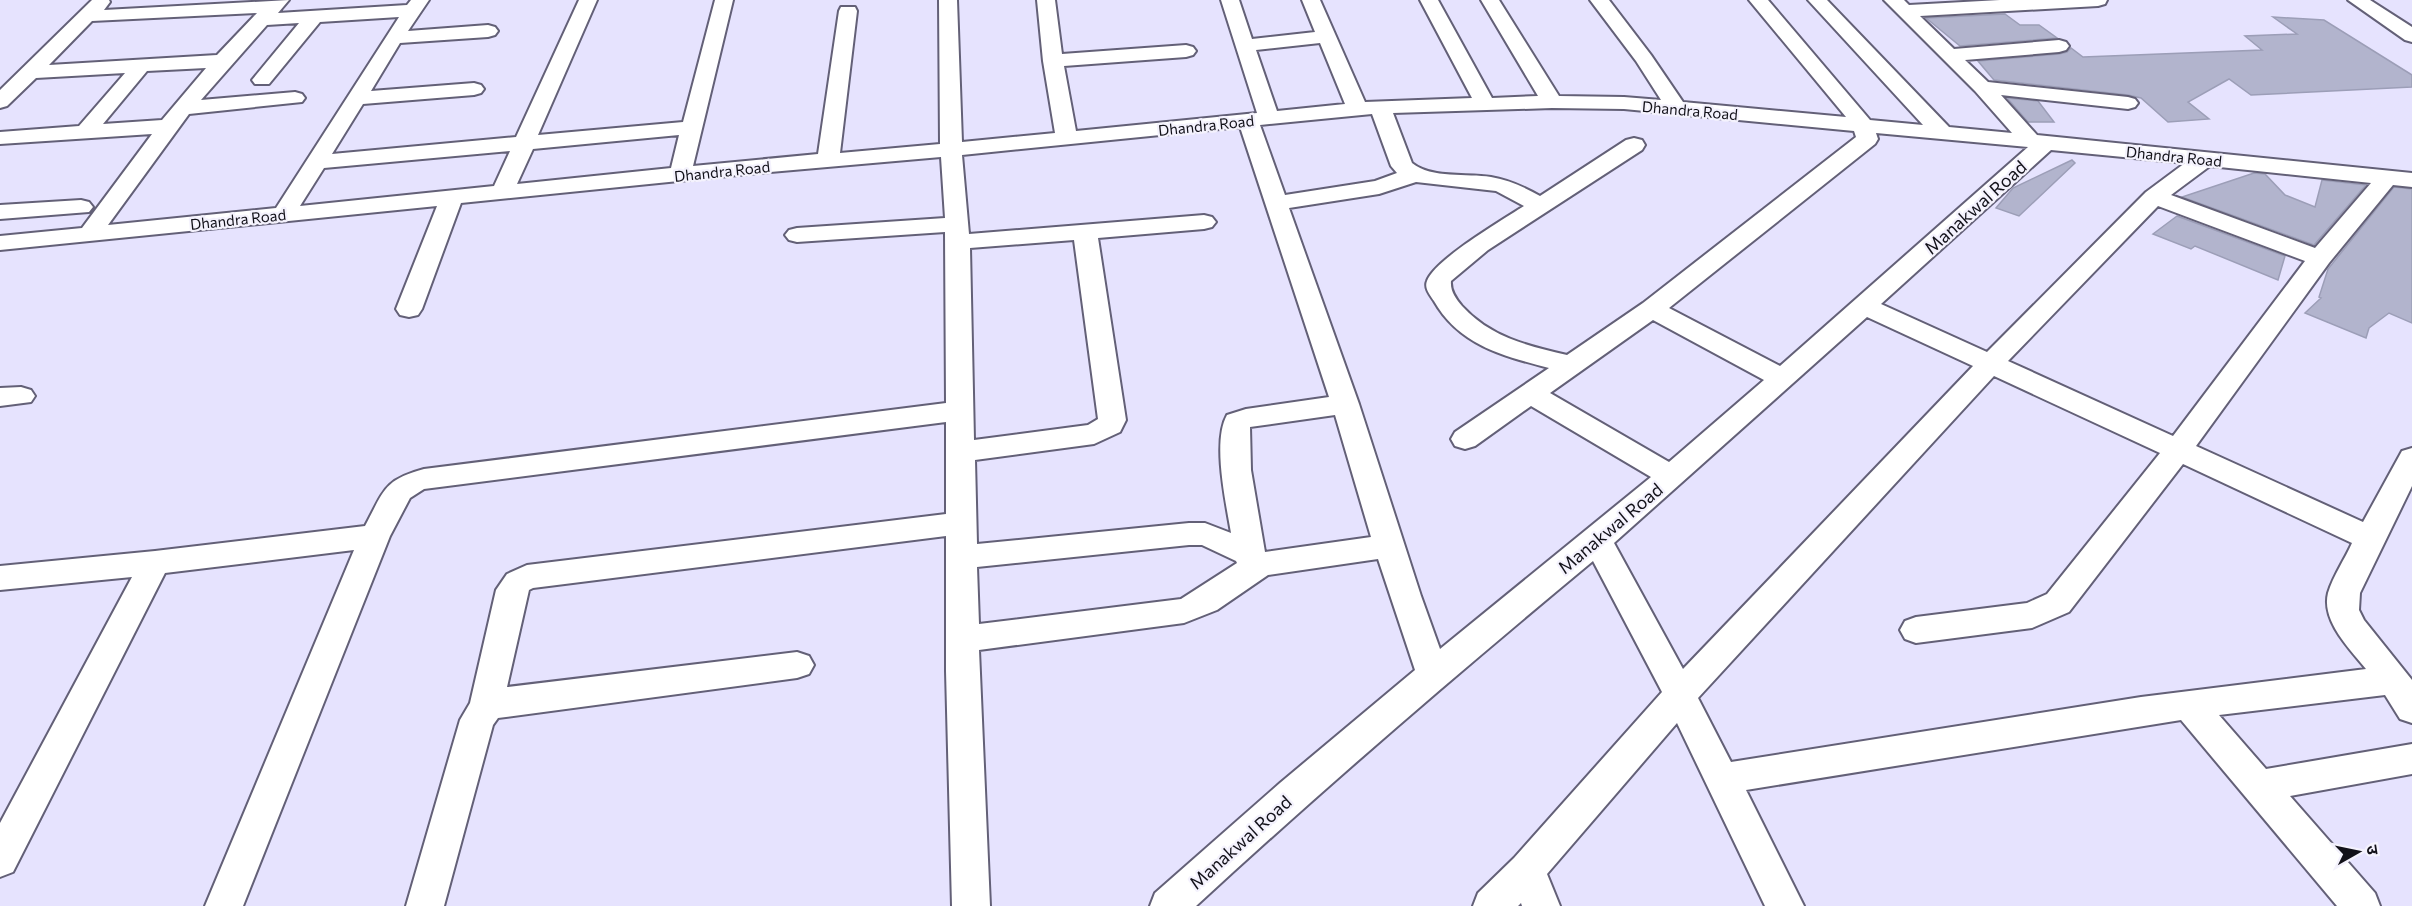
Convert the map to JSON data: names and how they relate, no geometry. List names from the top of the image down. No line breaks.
{"streets":{"street":["Dhandra Road","Manakwal Road"]},"crossings":[["Dhandra Road","Manakwal Road"]],"north":"right"}
